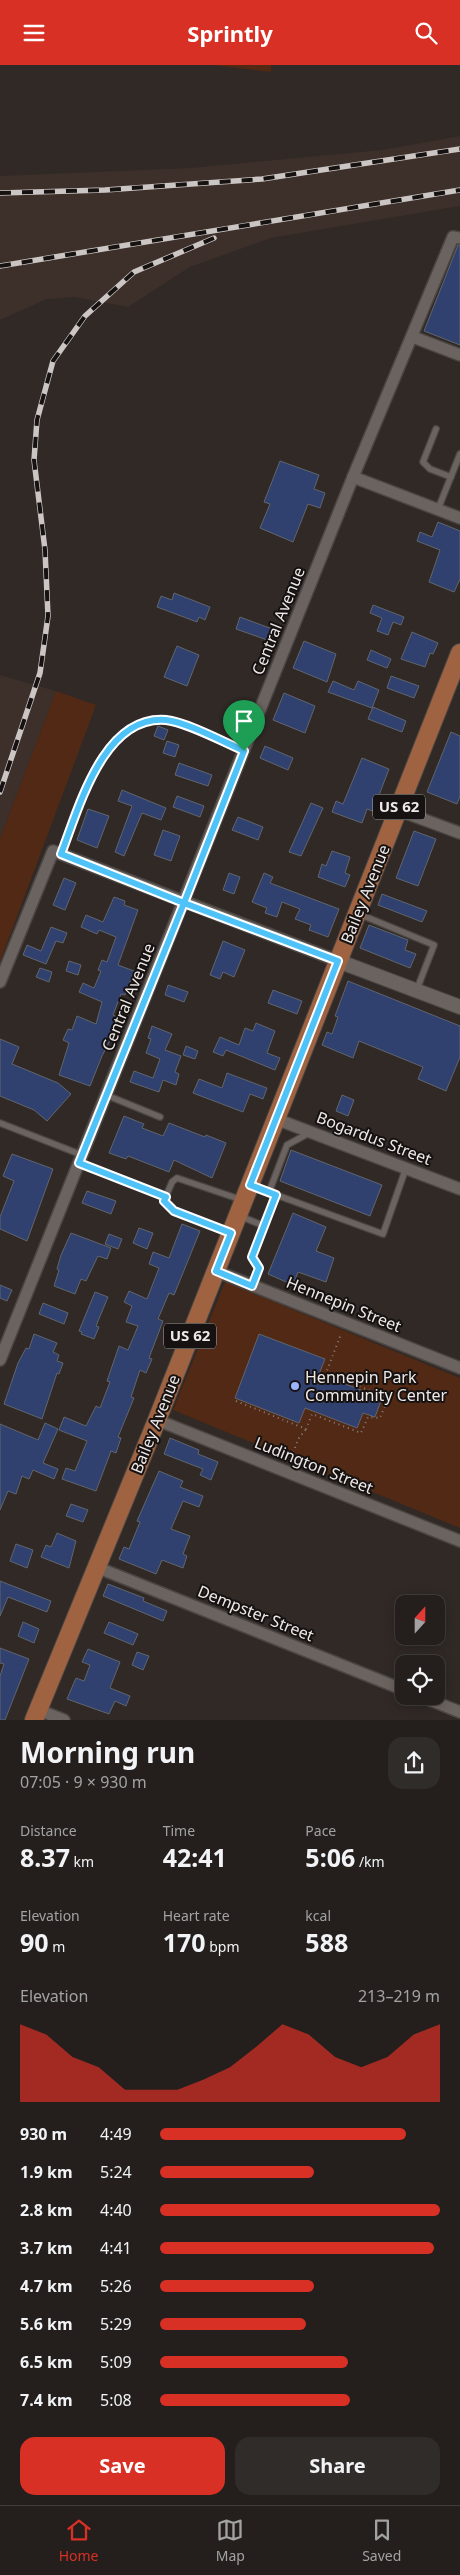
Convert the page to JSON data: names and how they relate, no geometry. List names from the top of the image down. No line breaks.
{"streets":{"main road":["US 62","Bailey Avenue"],"street":["Central Avenue","Bogardus Street","Hennepin Street","Ludington Street","Dempster Street"]},"crossings":[["Bailey Avenue","Bogardus Street"],["Bailey Avenue","Hennepin Street"],["Bailey Avenue","Ludington Street"],["Bailey Avenue","Dempster Street"]],"places":["Hennepin Park Community Center"],"north":"top","page":{"header":"Sprintly","heading":["Morning run","07:05 · 9 × 930 m"],"stats":[["Distance","8.37 km"],["Time","42:41"],["Pace","5:06 /km"],["Elevation","90 m"],["Heart rate","170 bpm"],["kcal","588"]],"chart":["Elevation","213–219 m"],"list":[{"name":"930 m","note":"4:49"},{"name":"1.9 km","note":"5:24"},{"name":"2.8 km","note":"4:40"},{"name":"3.7 km","note":"4:41"},{"name":"4.7 km","note":"5:26"},{"name":"5.6 km","note":"5:29"},{"name":"6.5 km","note":"5:09"},{"name":"7.4 km","note":"5:08"}],"buttons":["Save","Share"],"tabs":["Home","Map","Saved"]}}
